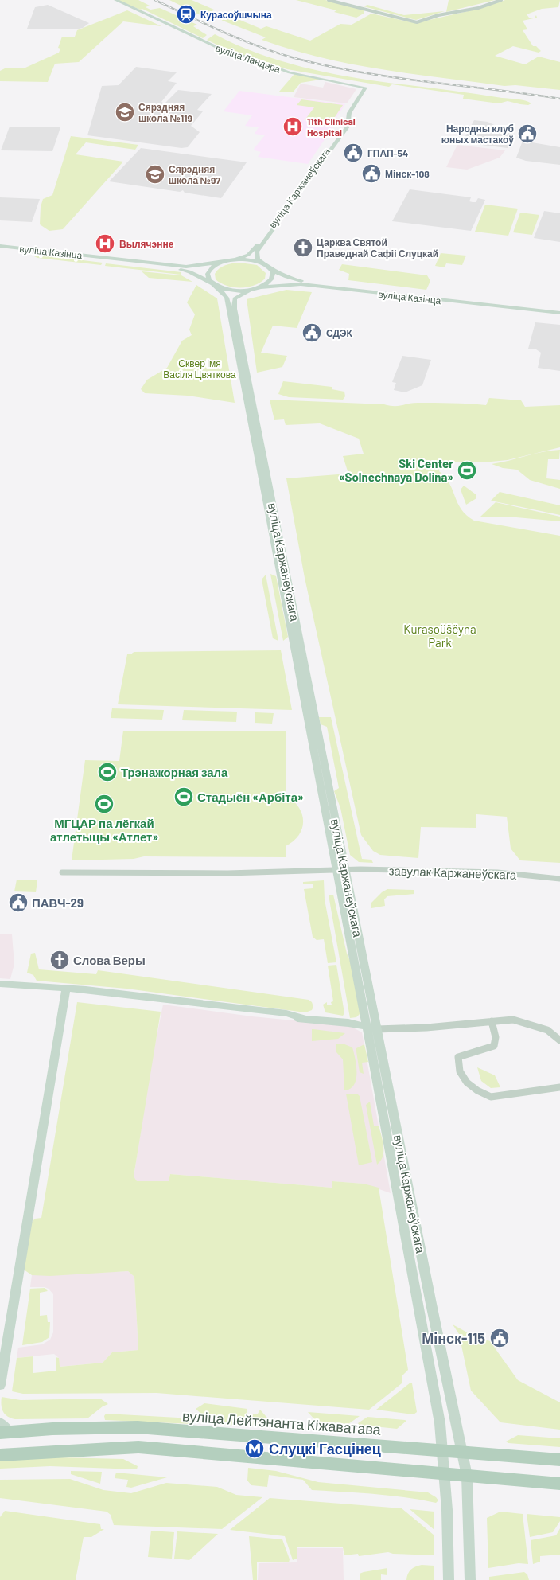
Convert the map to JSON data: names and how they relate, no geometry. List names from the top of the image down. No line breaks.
{"streets":{"main road":["вуліца Ландэра","вуліца Каржанеўскага","вуліца Казінца","вуліца Лейтэнанта Кіжаватава"],"street":["завулак Каржанеўскага"]},"crossings":[["вуліца Ландэра","вуліца Каржанеўскага"],["вуліца Каржанеўскага","вуліца Казінца"],["вуліца Каржанеўскага","завулак Каржанеўскага"],["вуліца Каржанеўскага","вуліца Лейтэнанта Кіжаватава"]],"parks":["Сквер імя Васіля Цвяткова","Kurasoŭščyna Park"],"places":{"station":["Курасоўшчына"],"school or university":["Сярэдняя школа №119","Сярэдняя школа №97"],"hospital":["11th Clinical Hospital","Вылячэнне"],"public building":["Народны клуб юных мастакоў","ГПАП-54","Мінск-108","СДЭК","ПАВЧ-29","Мінск-115"],"church":["Царква Святой Праведнай Сафіі Слуцкай","Слова Веры"],"sports":["Ski Center «Solnechnaya Dolina»","Трэнажорная зала","Стадыён «Арбіта»","МГЦАР па лёгкай атлетыцы «Атлет»"],"metro station":["Слуцкі Гасцінец"]}}
